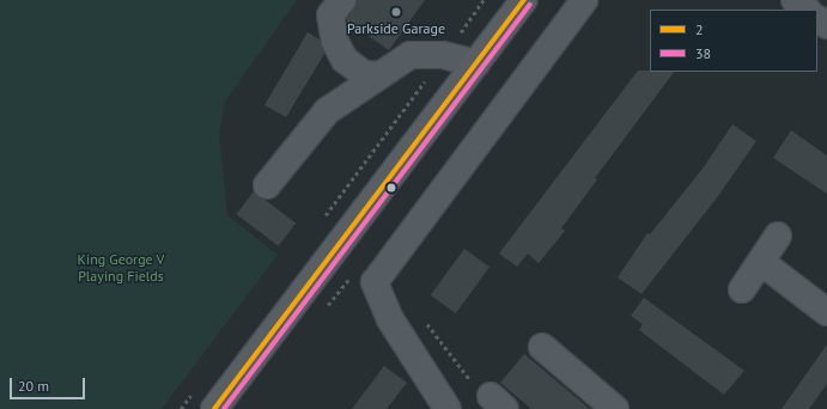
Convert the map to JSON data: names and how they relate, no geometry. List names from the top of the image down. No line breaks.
{"parks":["King George V Playing Fields"],"places":["Parkside Garage"],"lines":["transit line 2","transit line 38"],"legend":["2","38"],"scale_bar":"20 m"}
